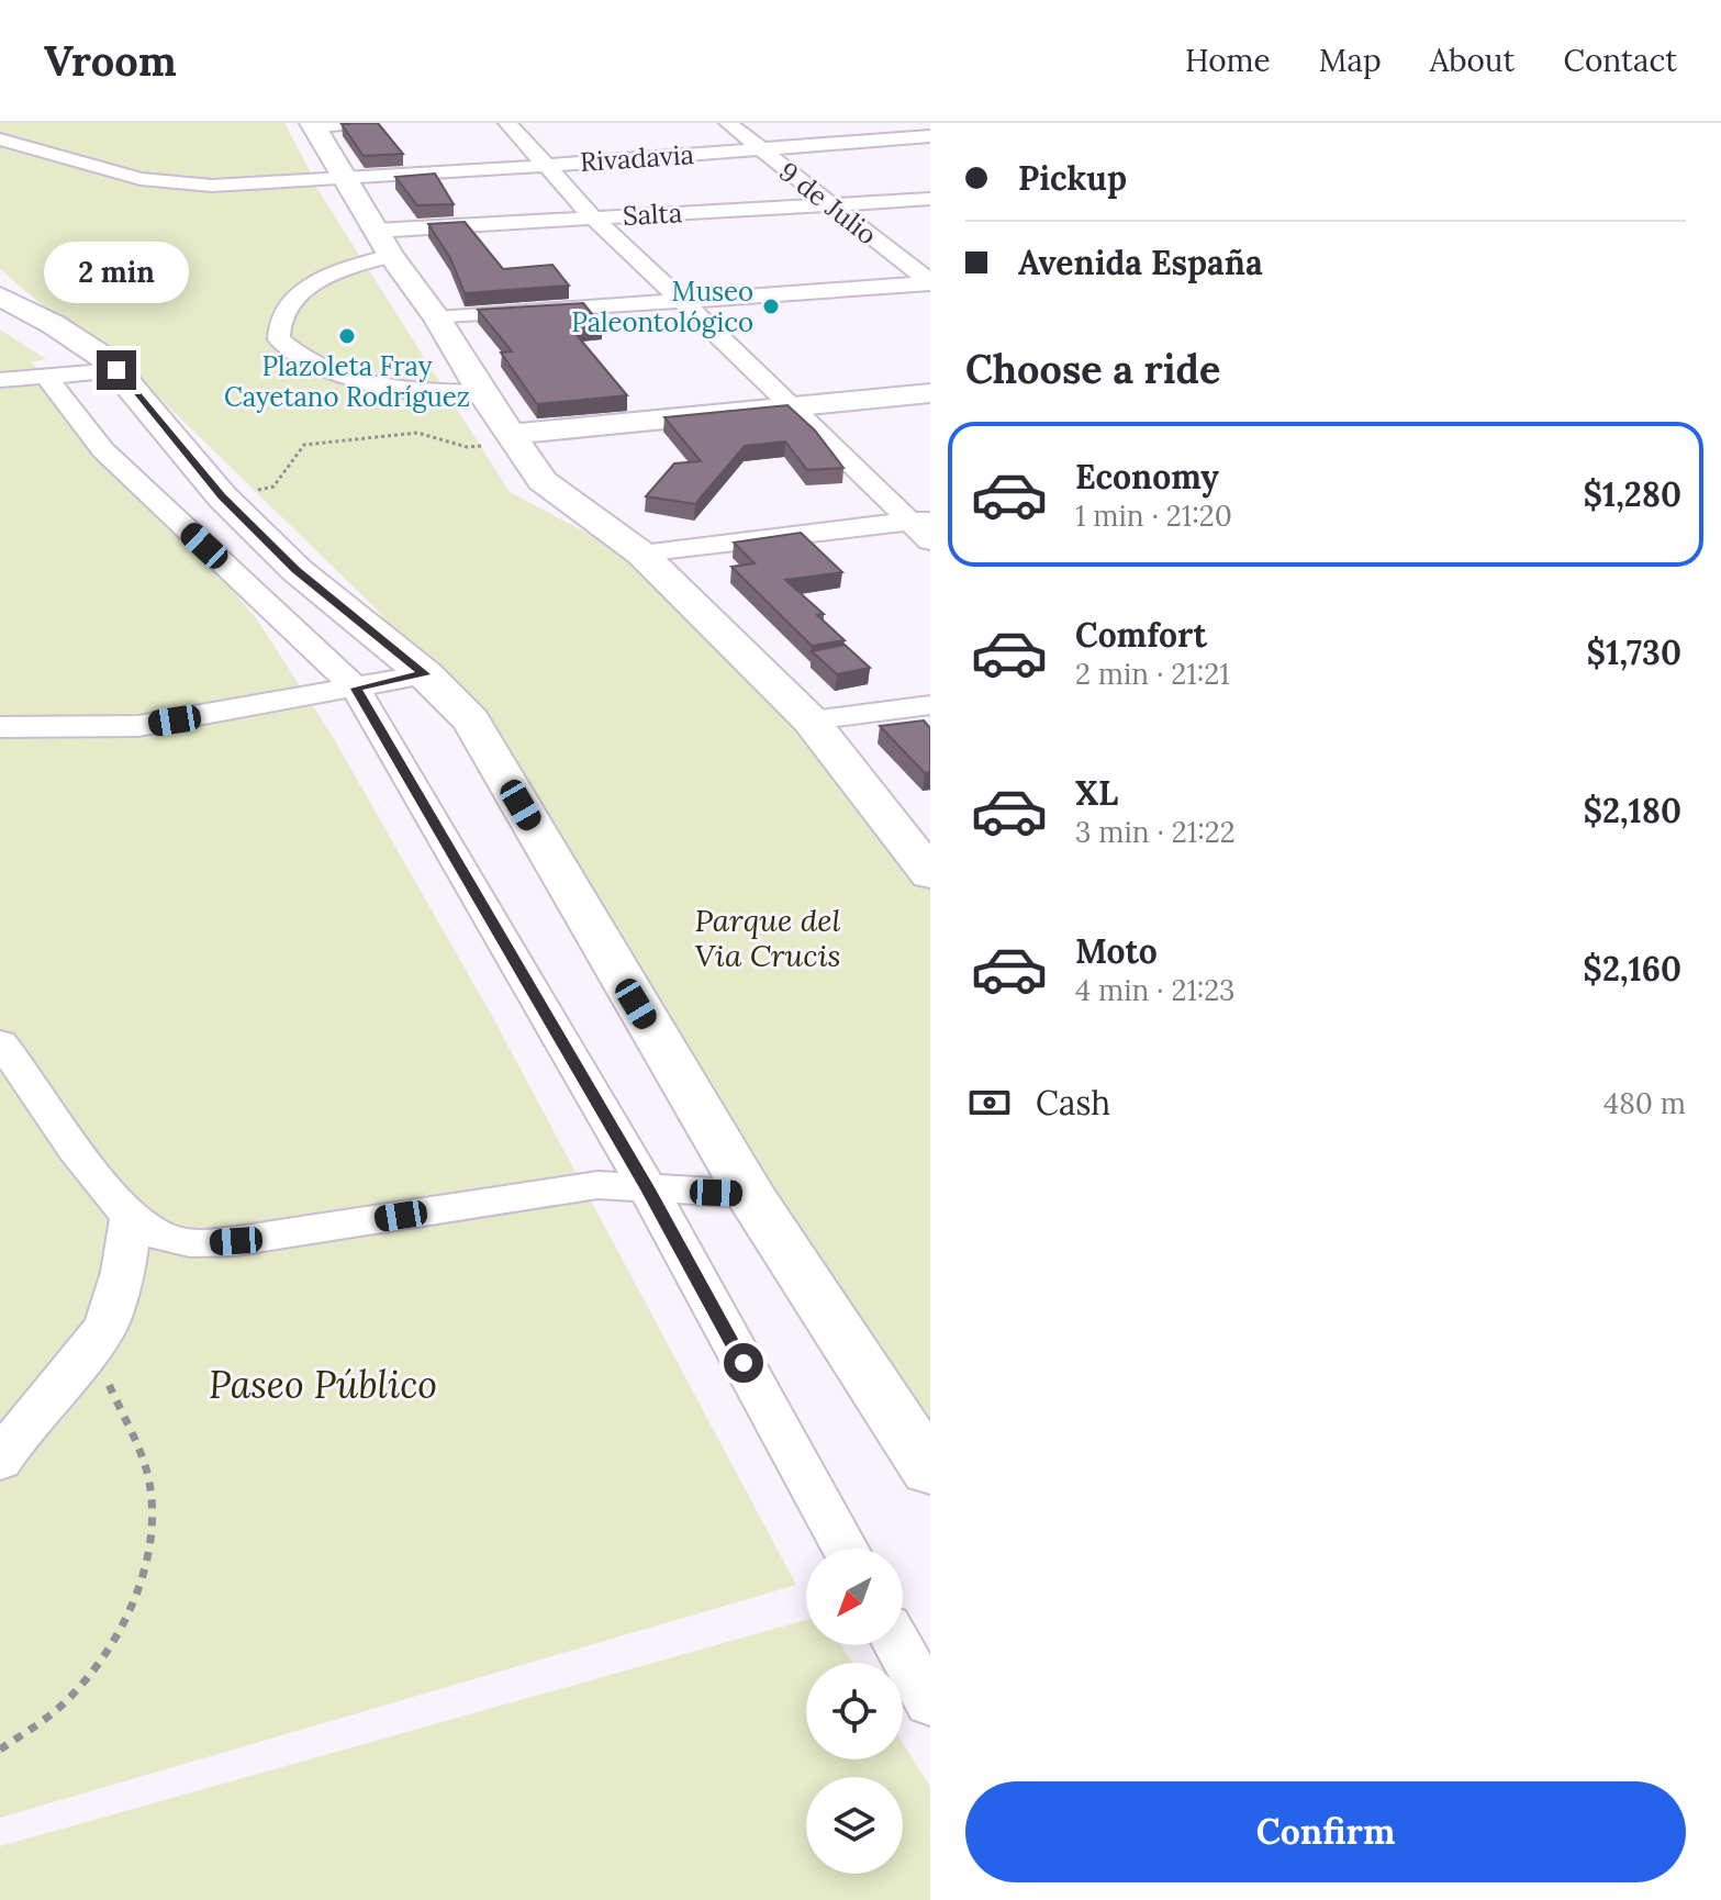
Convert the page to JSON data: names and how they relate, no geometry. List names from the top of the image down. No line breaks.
{"streets":{"street":["Rivadavia","9 de Julio","Salta"]},"crossings":[["Rivadavia","9 de Julio"],["9 de Julio","Salta"]],"parks":["Parque del Via Crucis","Paseo Público"],"places":["Museo Paleontológico","Plazoleta Fray Cayetano Rodríguez"],"north":"bottom left","page":{"header":"Vroom","nav":["Home","Map","About","Contact"],"banner":["Pickup","Avenida España"],"bubble":"2 min","heading":"Choose a ride","list":[{"name":"Economy","note":"1 min · 21:20","value":"$1,280"},{"name":"Comfort","note":"2 min · 21:21","value":"$1,730"},{"name":"XL","note":"3 min · 21:22","value":"$2,180"},{"name":"Moto","note":"4 min · 21:23","value":"$2,160"}],"pay":["Cash","480 m"],"buttons":"Confirm"}}
